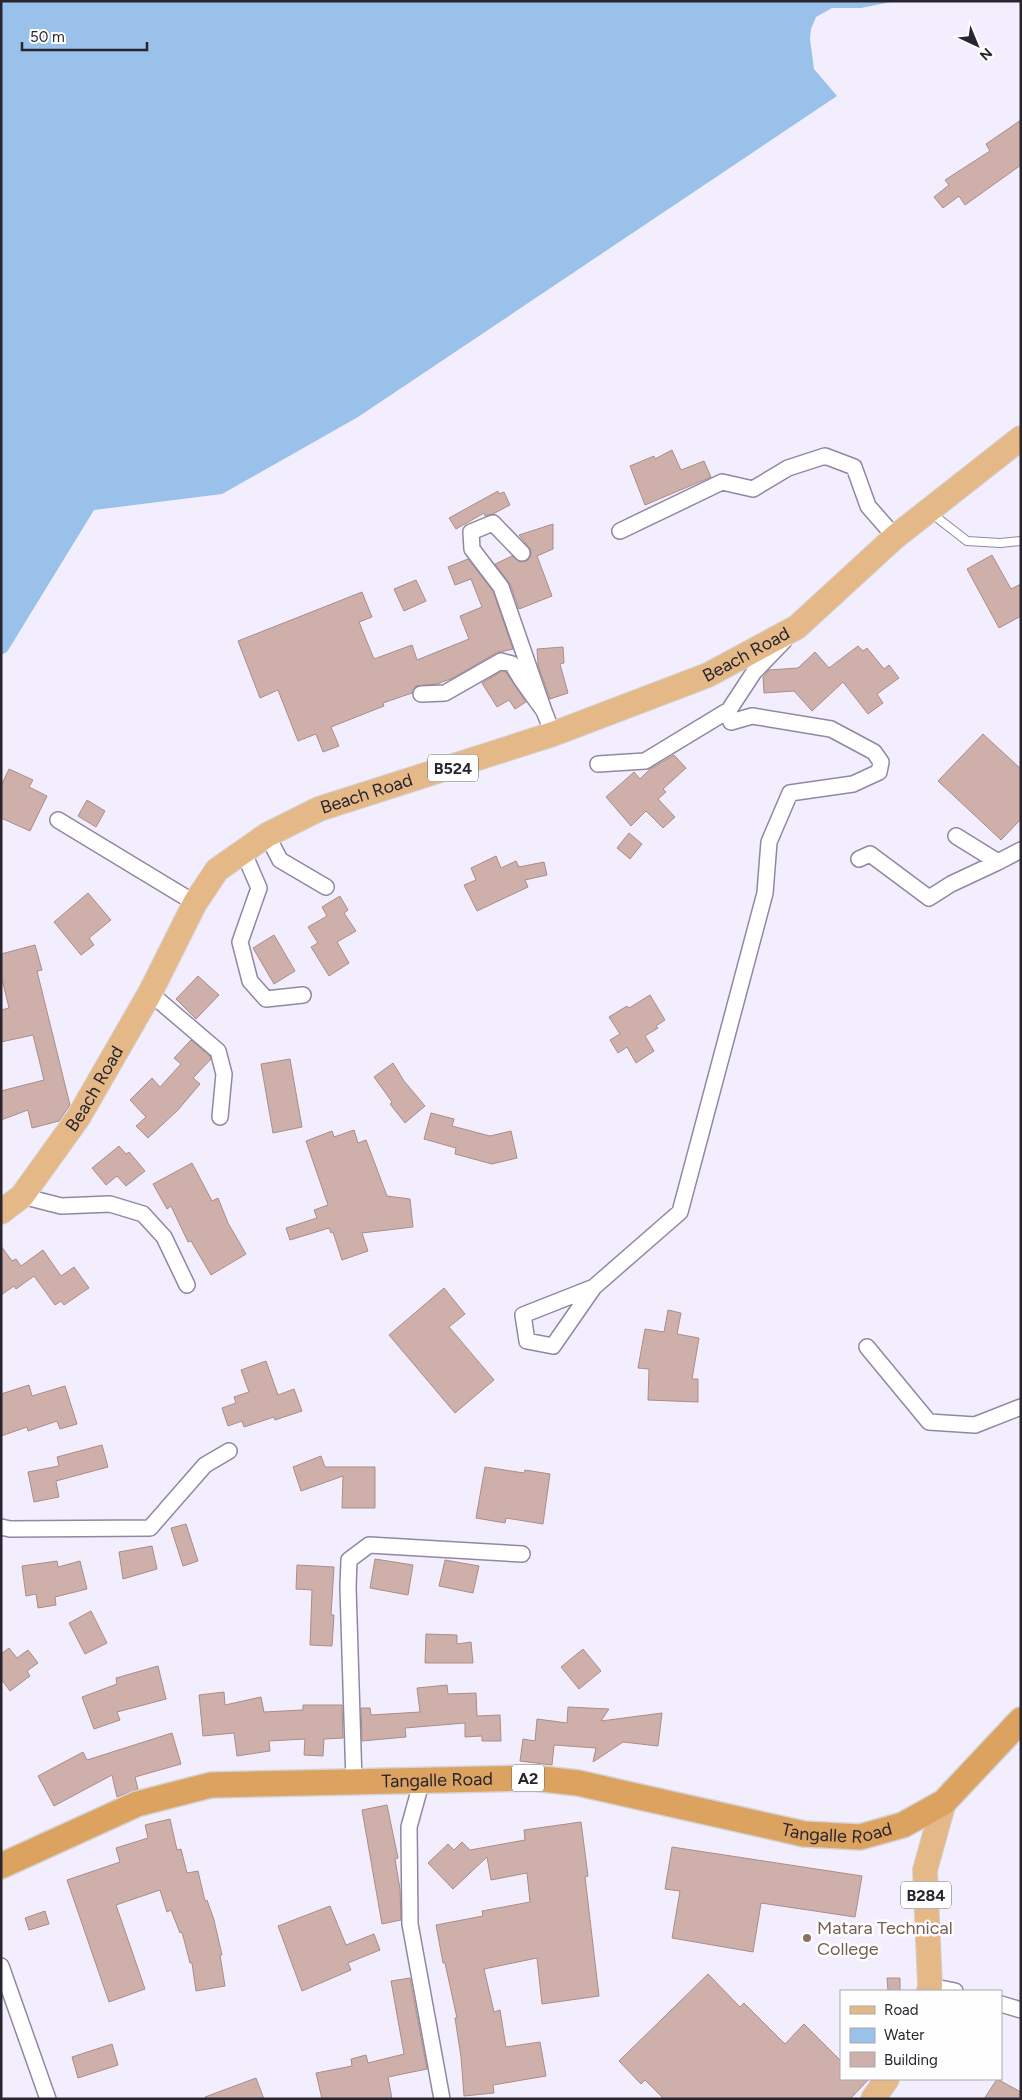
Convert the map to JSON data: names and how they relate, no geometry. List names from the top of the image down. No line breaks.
{"streets":{"highway":["A2","Tangalle Road"],"main road":["Beach Road","B524","B284"]},"crossings":[["Tangalle Road","B284"]],"places":["Matara Technical College"],"legend":["Road","Water","Building"],"scale_bar":"50 m","north":"bottom right"}
